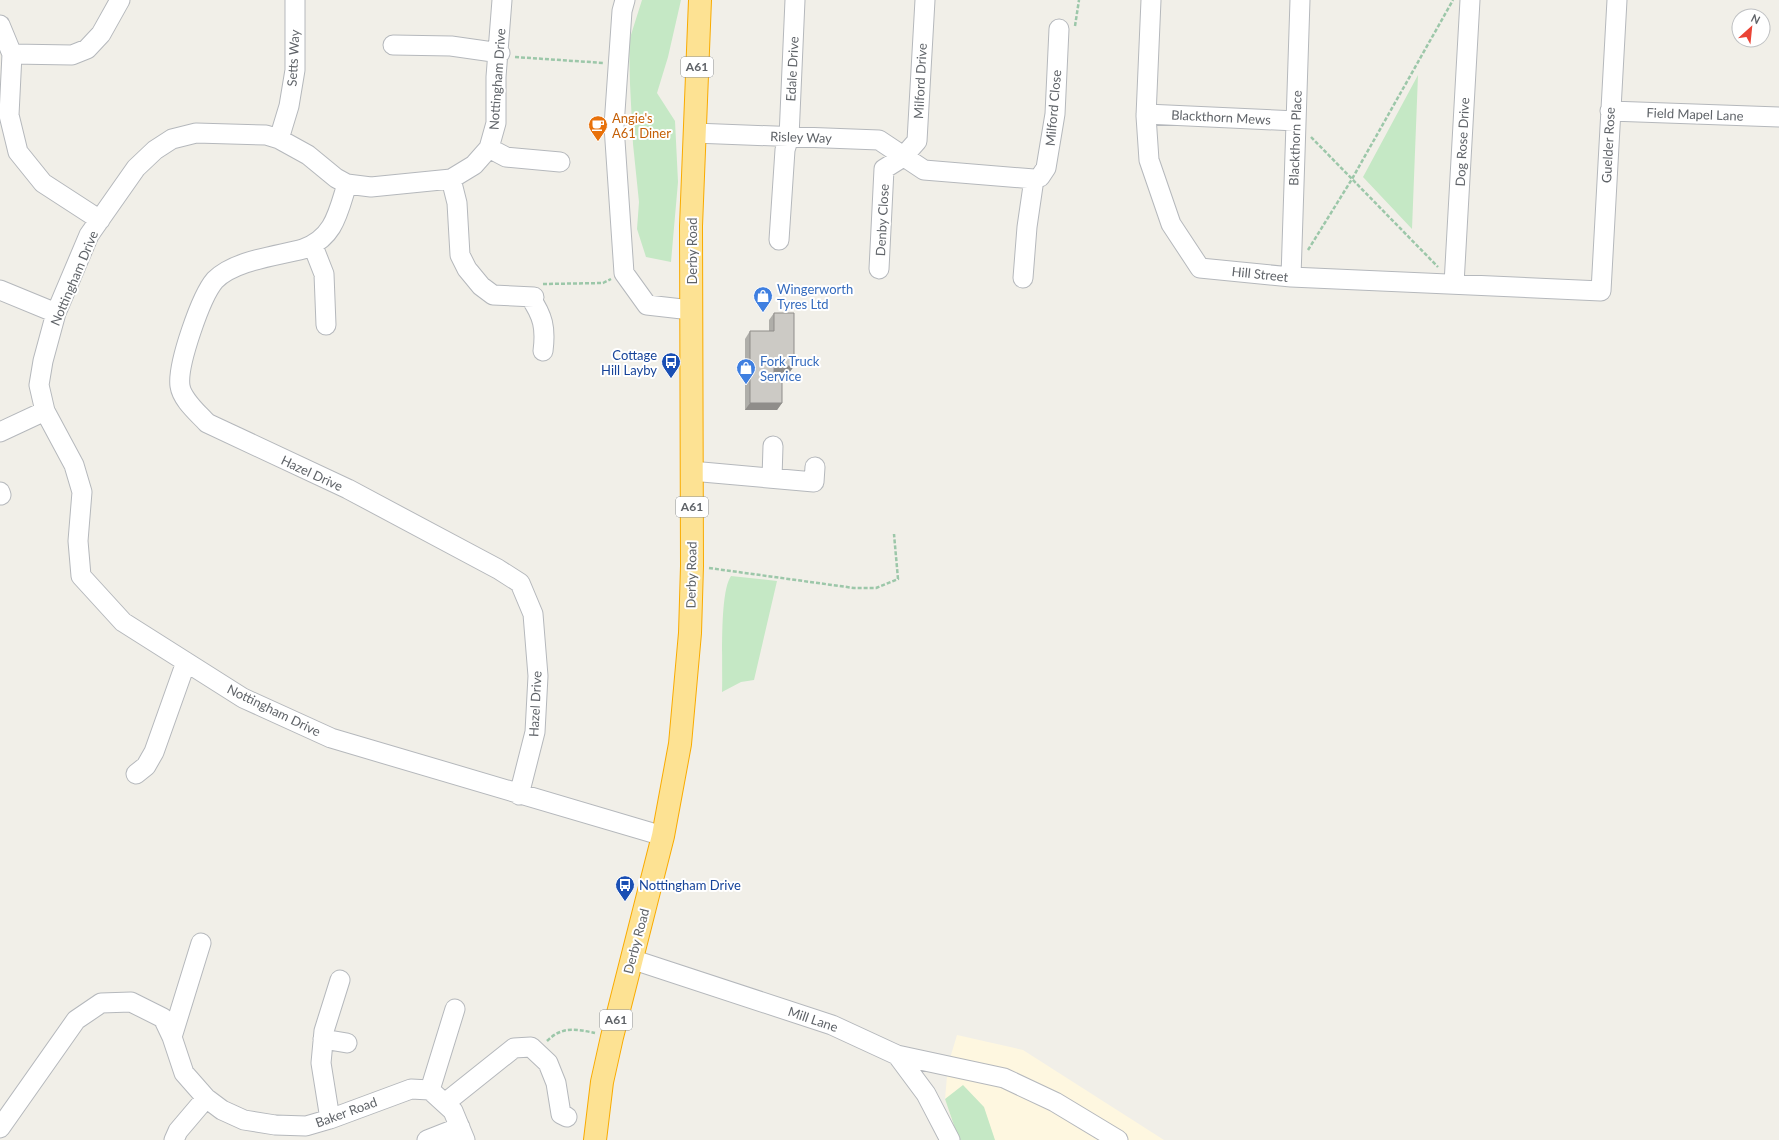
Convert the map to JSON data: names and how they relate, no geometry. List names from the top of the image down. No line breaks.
{"streets":{"highway":["A61","Derby Road"],"street":["Setts Way","Edale Drive","Nottingham Drive","Milford Drive","Milford Close","Field Mapel Lane","Blackthorn Mews","Risley Way","Blackthorn Place","Dog Rose Drive","Guelder Rose","Denby Close","Hill Street","Hazel Drive","Mill Lane","Baker Road"]},"crossings":[["Setts Way","Nottingham Drive"],["Edale Drive","Risley Way"],["Nottingham Drive","Derby Road"],["Nottingham Drive","Hazel Drive"],["Milford Drive","Risley Way"],["Milford Drive","Denby Close"],["Field Mapel Lane","Guelder Rose"],["Blackthorn Mews","Blackthorn Place"],["Blackthorn Mews","Hill Street"],["Risley Way","Denby Close"],["Risley Way","Derby Road"],["Blackthorn Place","Hill Street"],["Dog Rose Drive","Hill Street"],["Guelder Rose","Hill Street"],["Derby Road","Mill Lane"]],"places":{"cafe":["Angie's A61 Diner"],"shop":["Wingerworth Tyres Ltd","Fork Truck Service"],"bus stop":["Cottage Hill Layby","Nottingham Drive"]},"north":"top right"}
